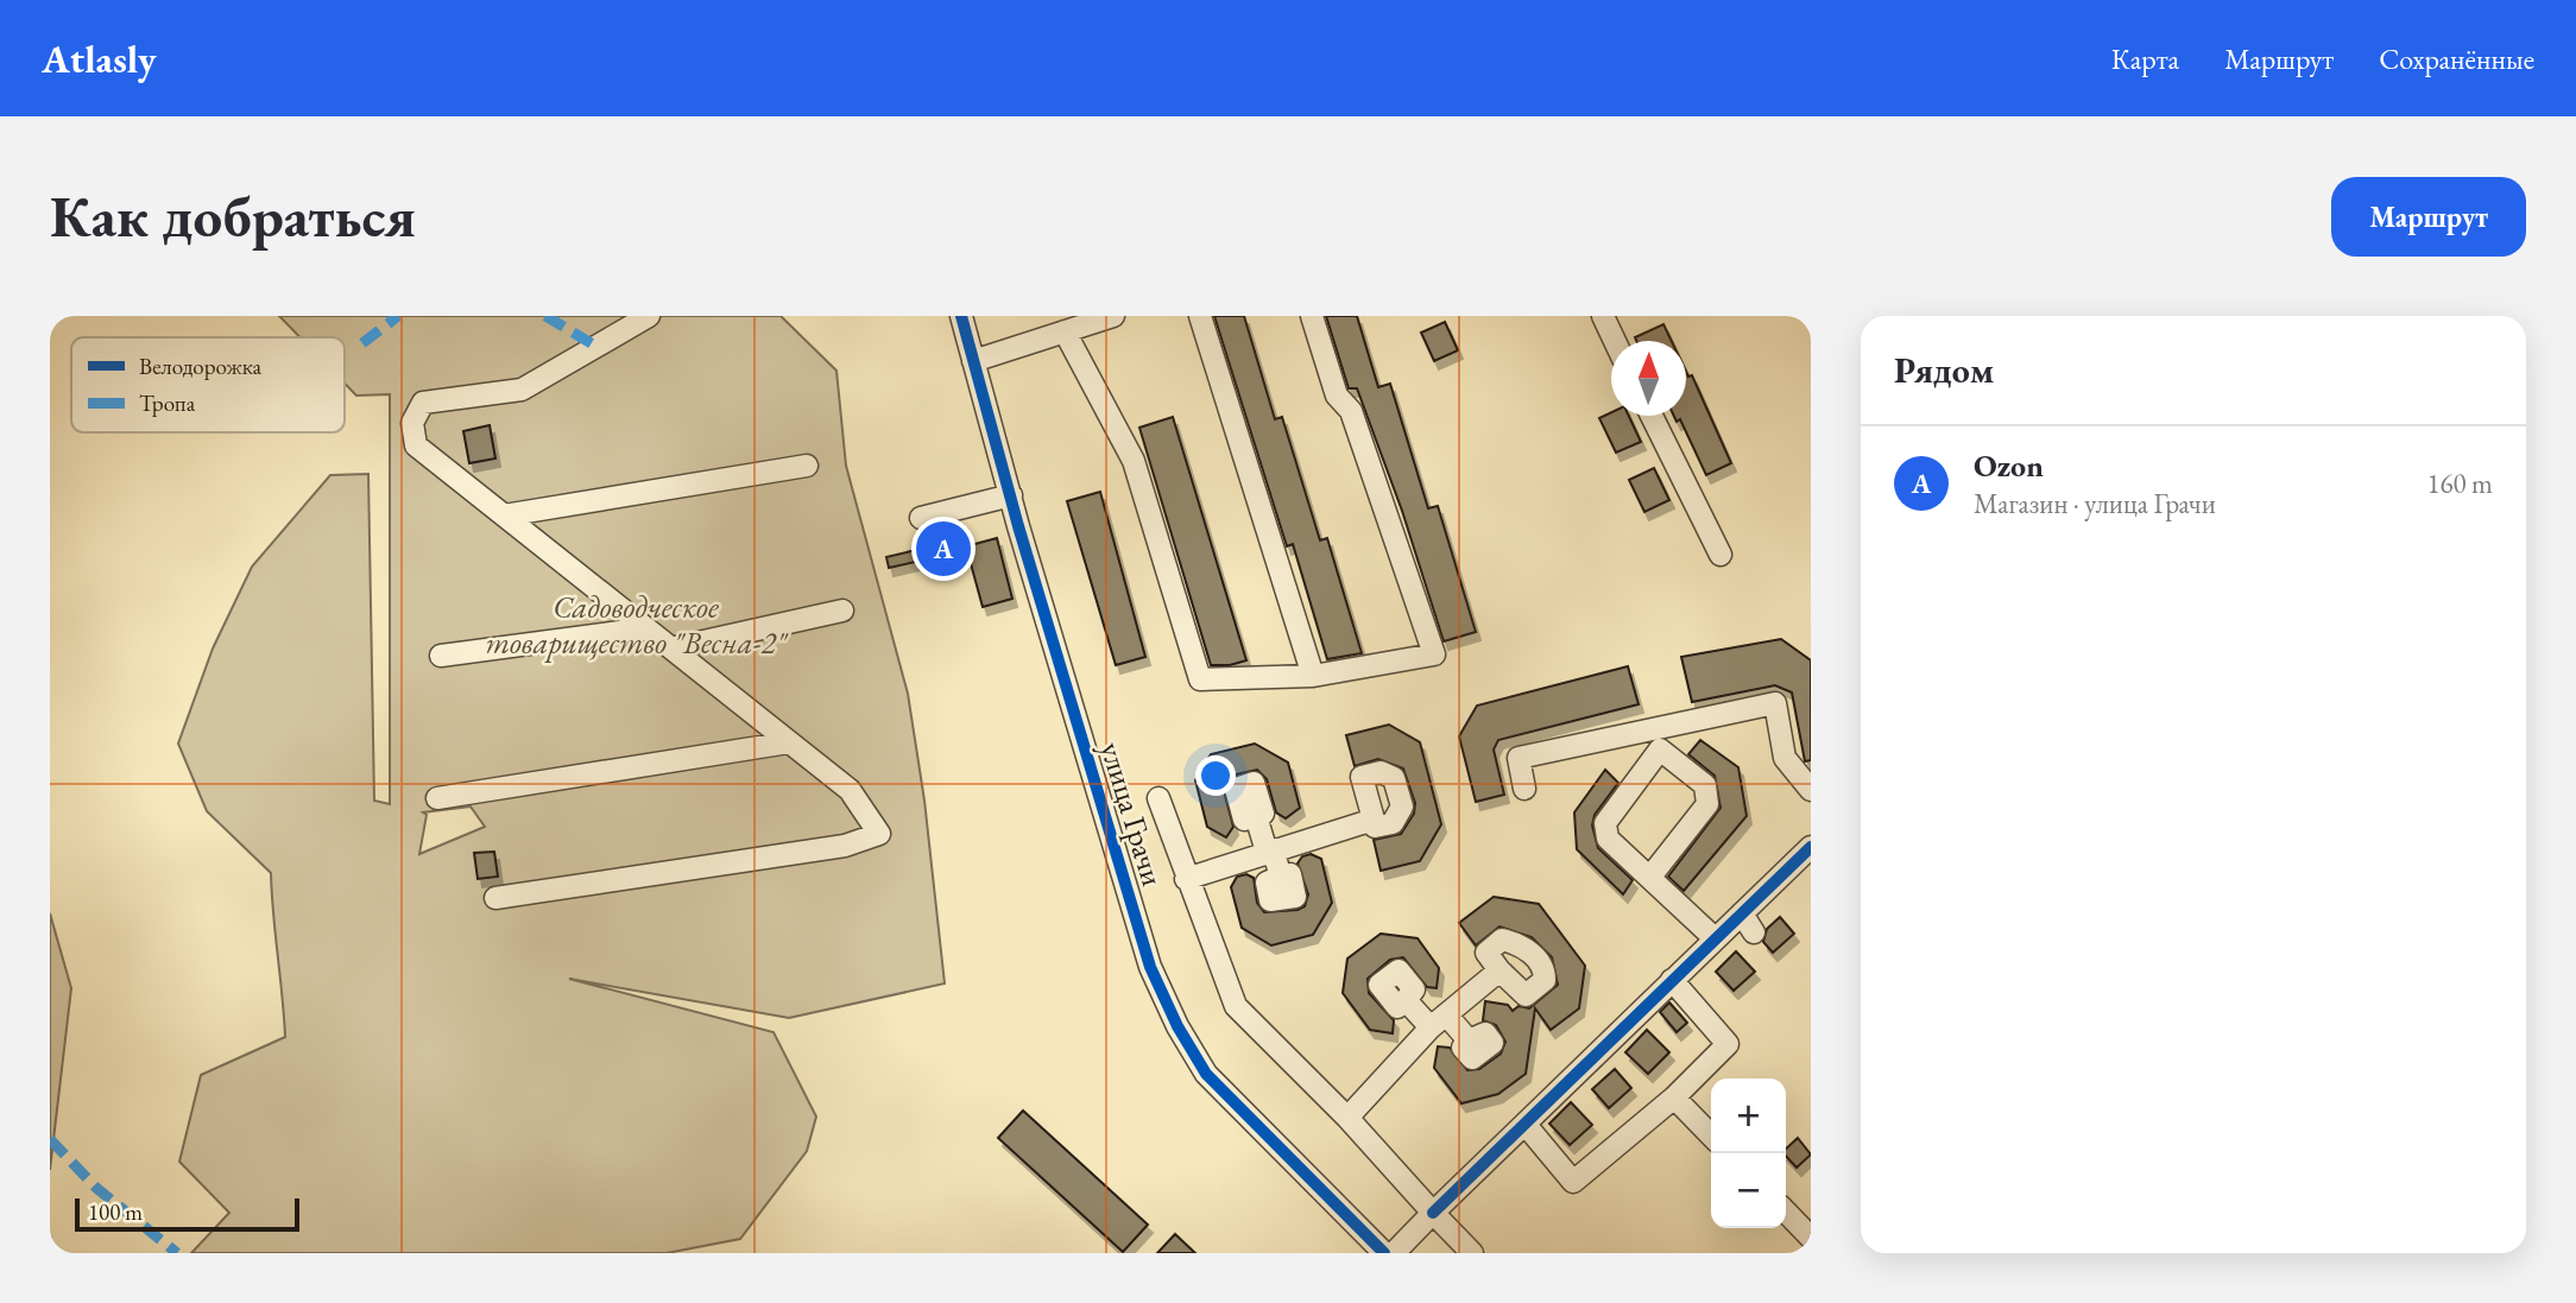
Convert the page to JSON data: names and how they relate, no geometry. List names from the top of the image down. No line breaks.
{"streets":{"street":["улица Грачи"]},"parks":["Садоводческое товарищество \"Весна-2\""],"legend":["Велодорожка","Тропа"],"scale_bar":"100 m","north":"top","page":{"header":"Atlasly","nav":["Карта","Маршрут","Сохранённые"],"buttons":"Маршрут","title":"Как добраться","heading":"Рядом","list":[{"mark":"A","name":"Ozon","note":"Магазин · улица Грачи","value":"160 m"}],"pins":"A","map_buttons":["+","−"],"scale":"100 m"}}
